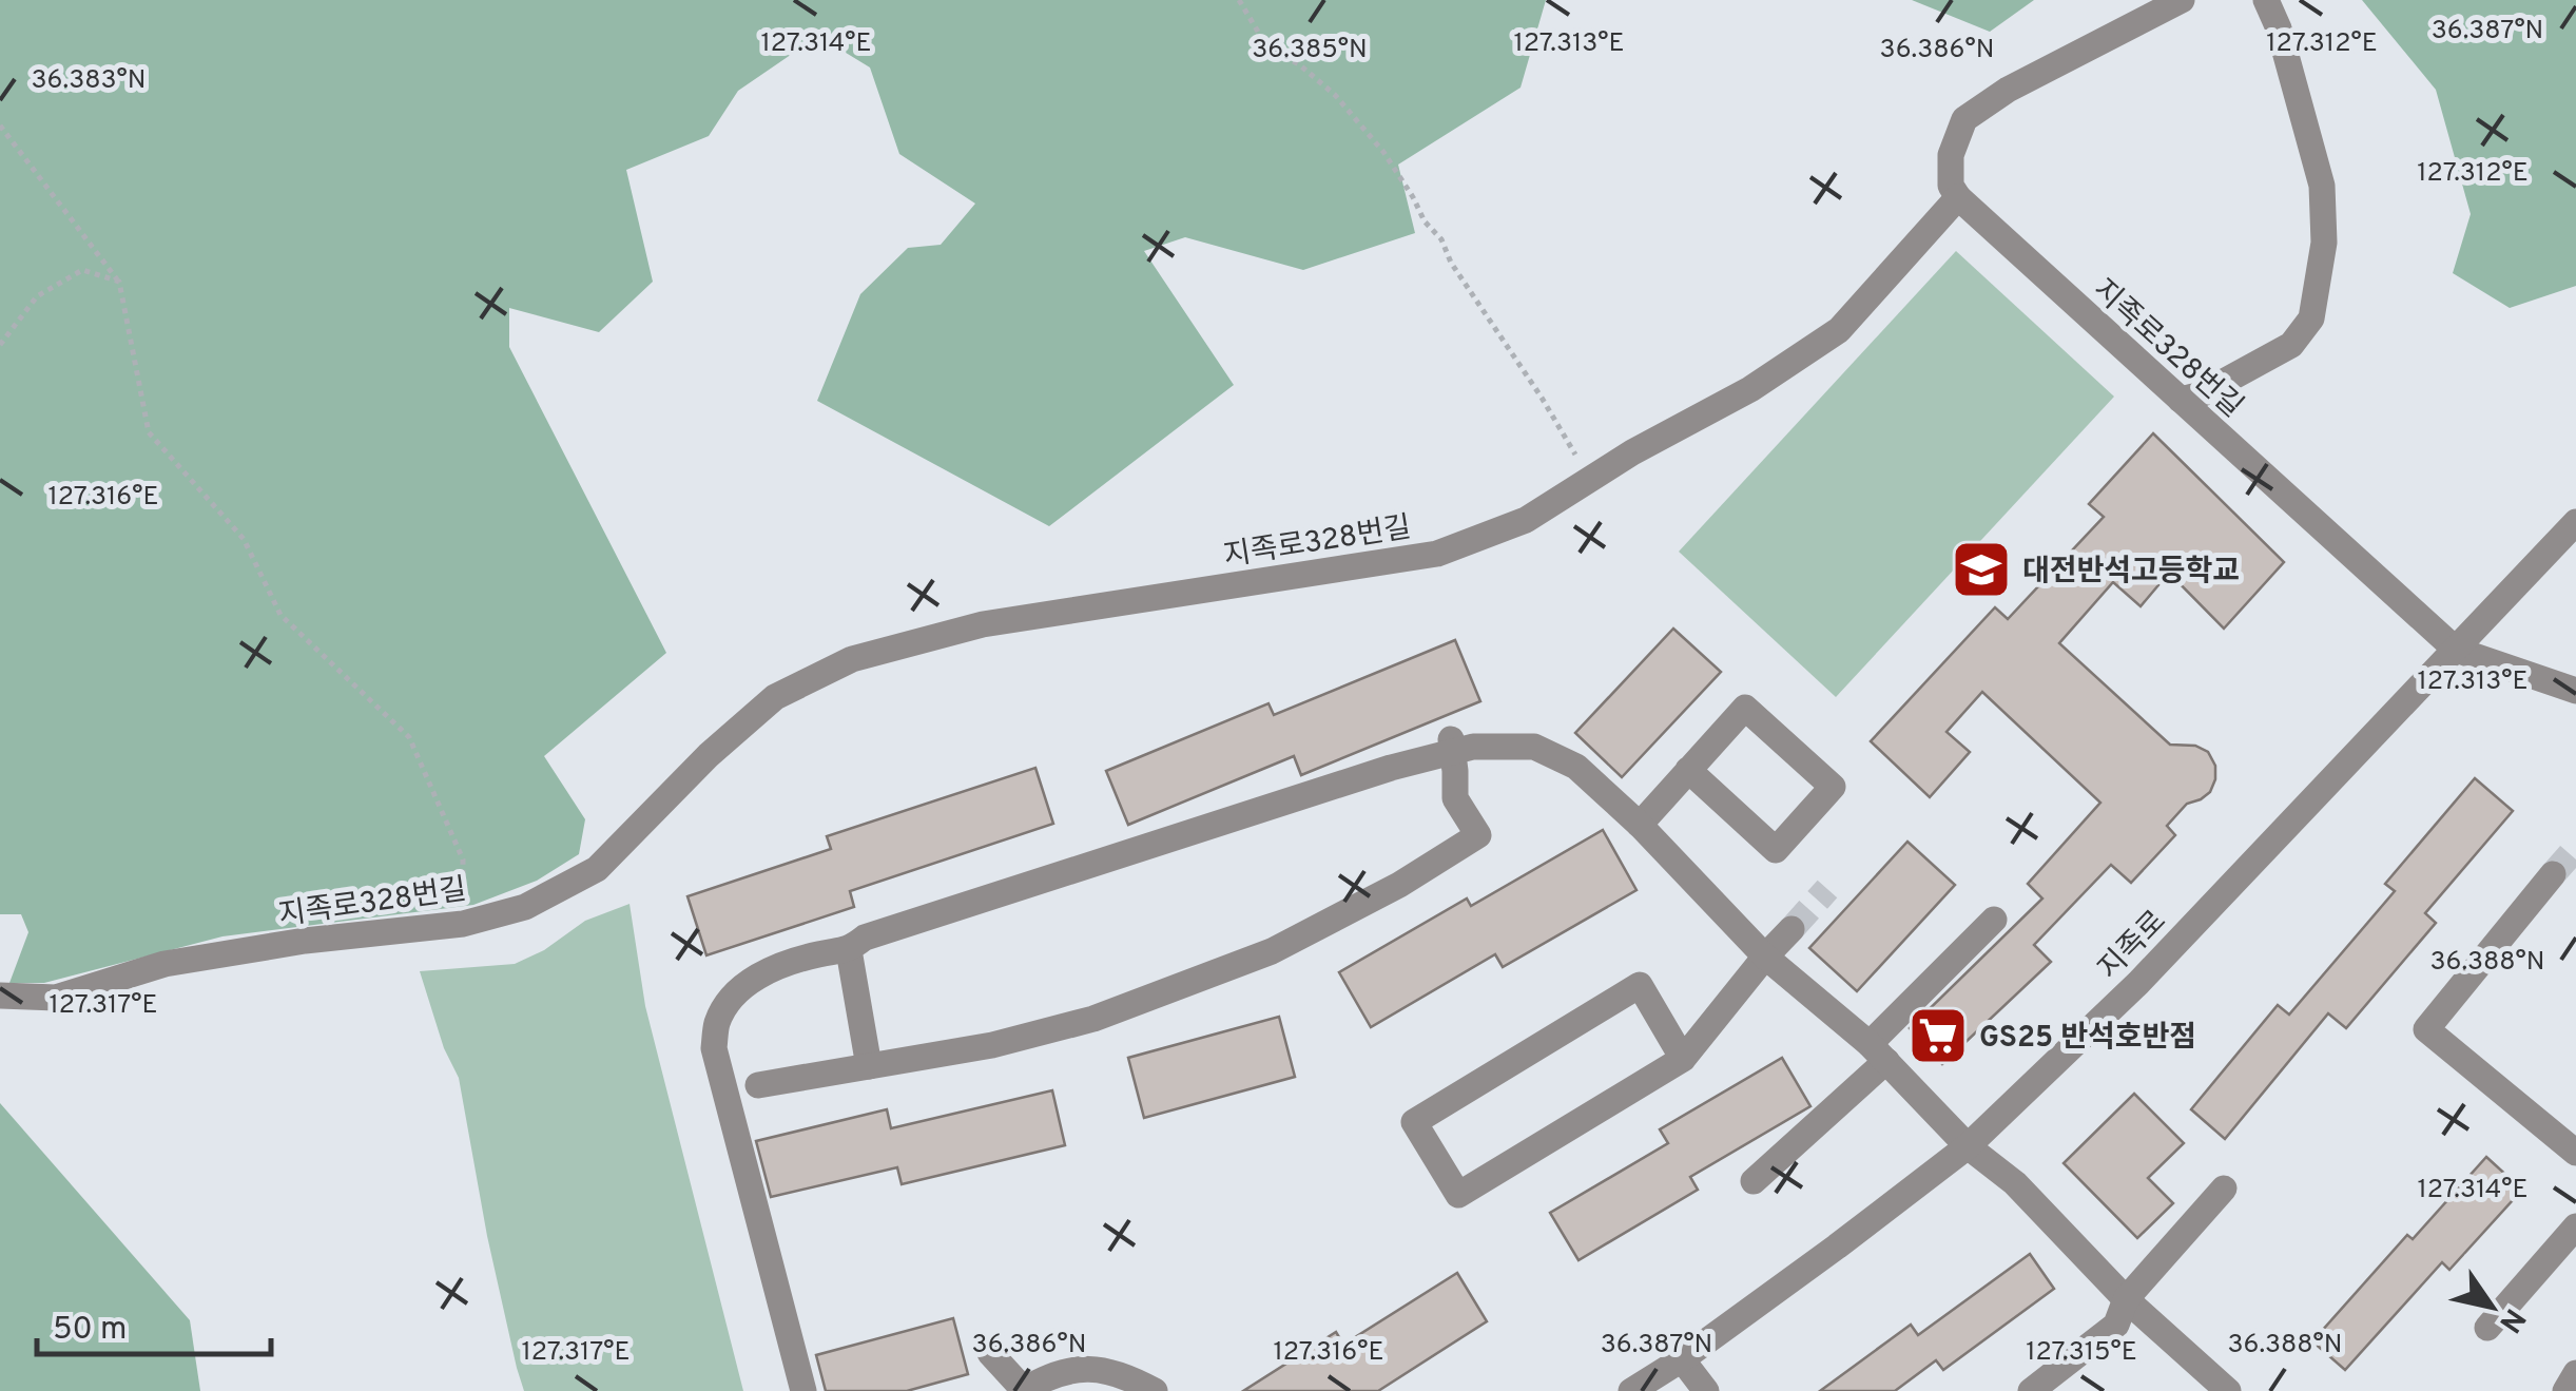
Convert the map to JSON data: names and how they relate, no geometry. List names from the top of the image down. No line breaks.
{"streets":{"street":["지족로328번길","지족로"]},"crossings":[["지족로328번길","지족로"]],"places":{"school or university":["대전반석고등학교"],"supermarket":["GS25 반석호반점"]},"scale_bar":"50 m","north":"bottom right","coordinates":["36.387°N","127.314°E","127.312°E","127.313°E","36.385°N","36.386°N","36.383°N","127.316°E","36.388°N","127.317°E","127.315°E"]}
